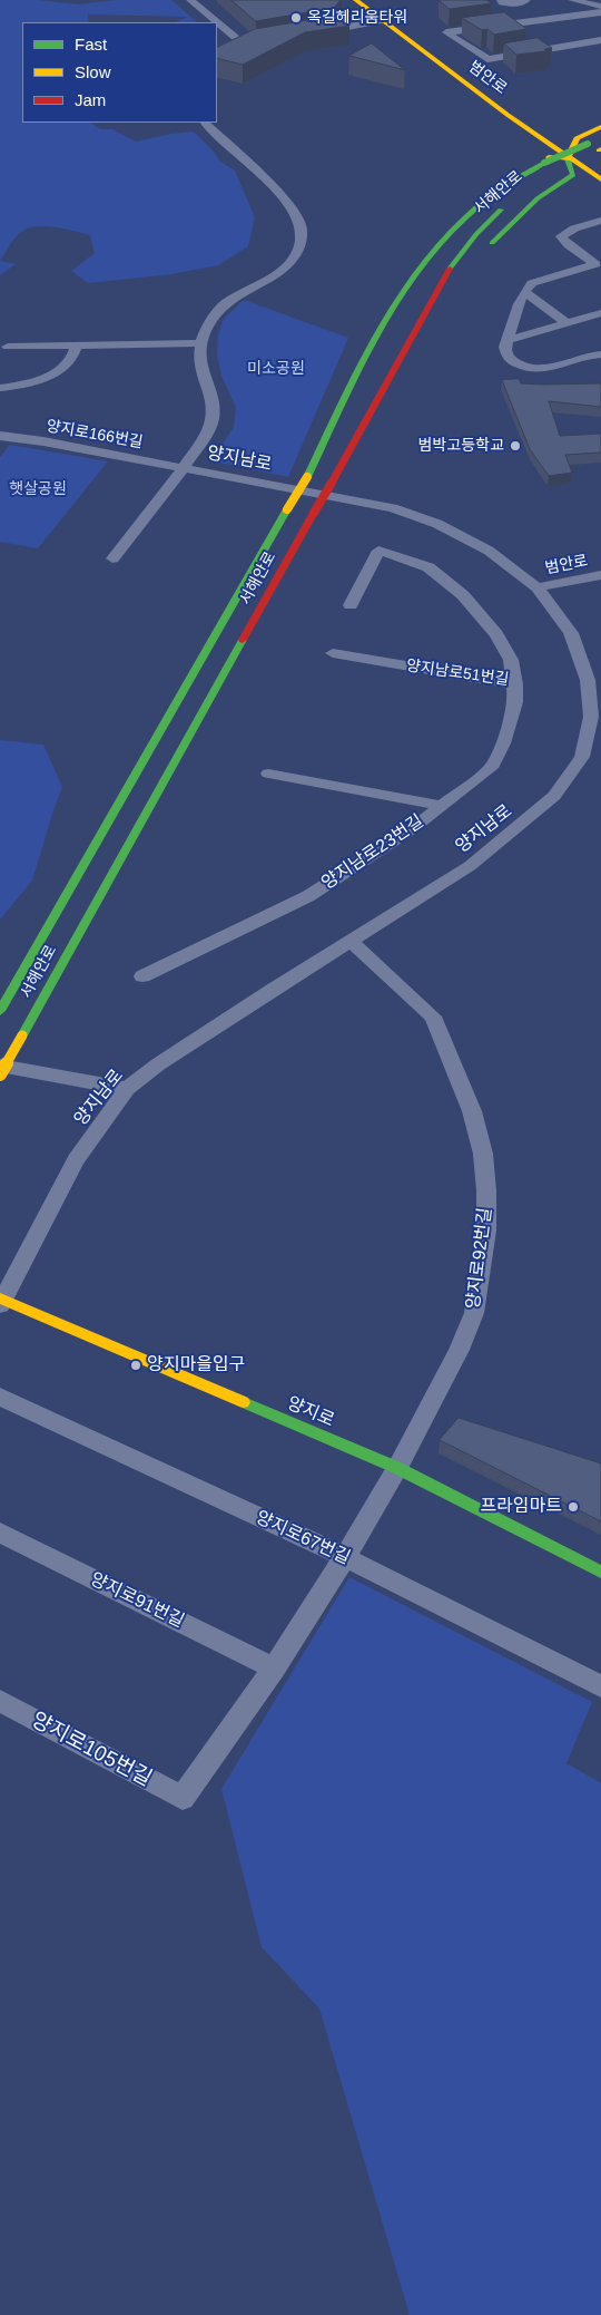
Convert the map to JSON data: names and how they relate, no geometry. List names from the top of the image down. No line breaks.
{"streets":{"main road":["범안로","서해안로","양지로"],"street":["양지로166번길","양지남로","양지남로51번길","양지남로23번길","양지로92번길","양지로67번길","양지로91번길","양지로105번길"]},"crossings":[["범안로","양지남로"],["양지로166번길","양지남로"],["양지남로","양지로92번길"],["양지남로","양지로"],["양지로92번길","양지로"],["양지로91번길","양지로105번길"]],"parks":["미소공원","햇살공원"],"places":["옥길헤리움타워","범박고등학교","양지마을입구","프라임마트"],"legend":["Fast","Slow","Jam"]}
